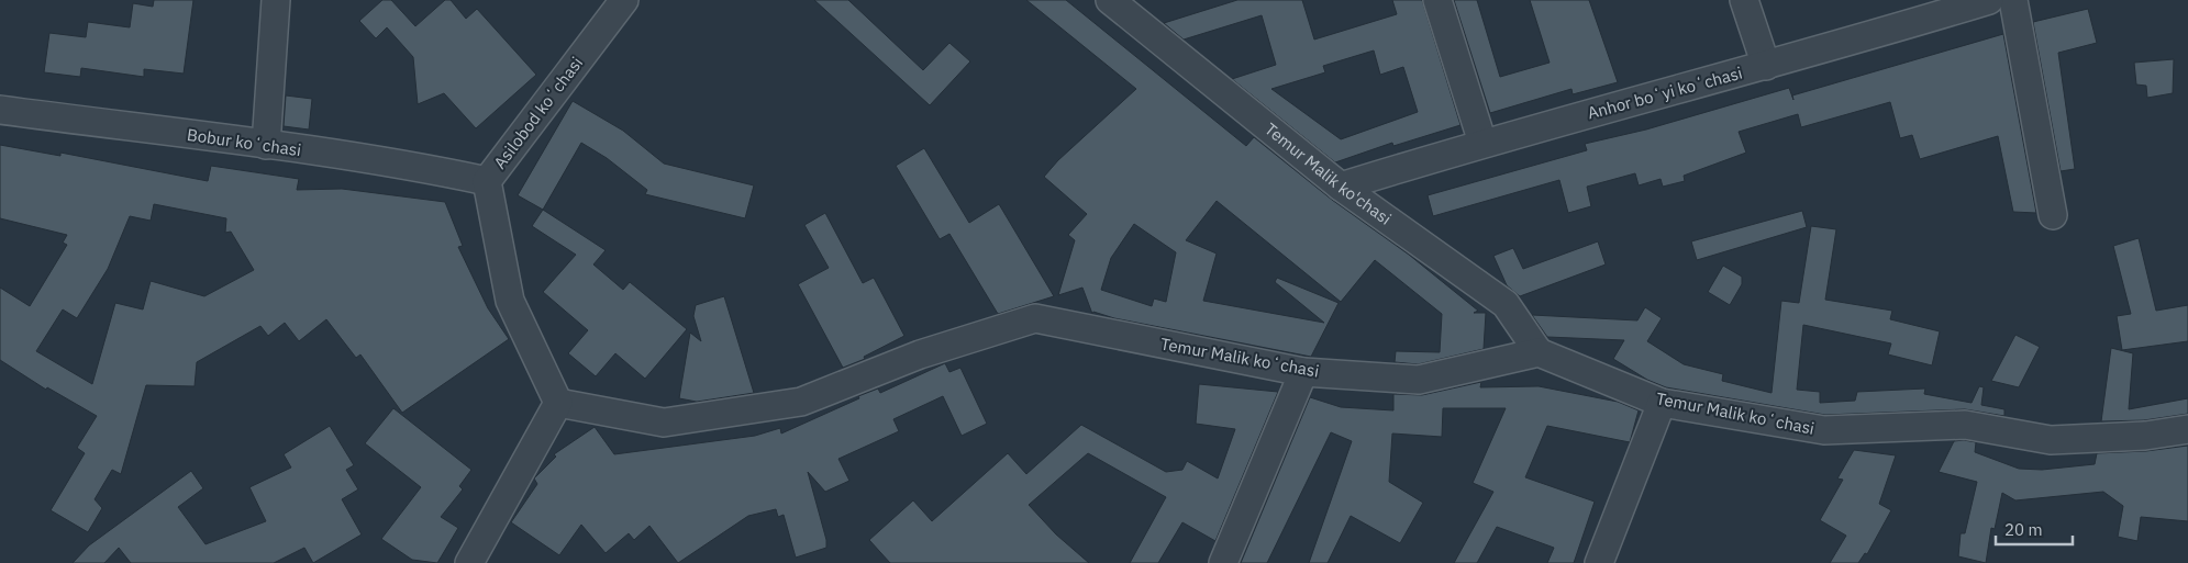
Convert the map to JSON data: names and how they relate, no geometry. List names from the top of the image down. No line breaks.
{"streets":{"street":["Anhor boʻyi koʻchasi","Asilobod koʻchasi","Bobur koʻchasi","Temur Malik ko'chasi","Temur Malik koʻchasi"]},"crossings":[["Anhor boʻyi koʻchasi","Temur Malik ko'chasi"],["Asilobod koʻchasi","Bobur koʻchasi"],["Asilobod koʻchasi","Temur Malik koʻchasi"],["Temur Malik ko'chasi","Temur Malik koʻchasi"]],"scale_bar":"20 m"}
